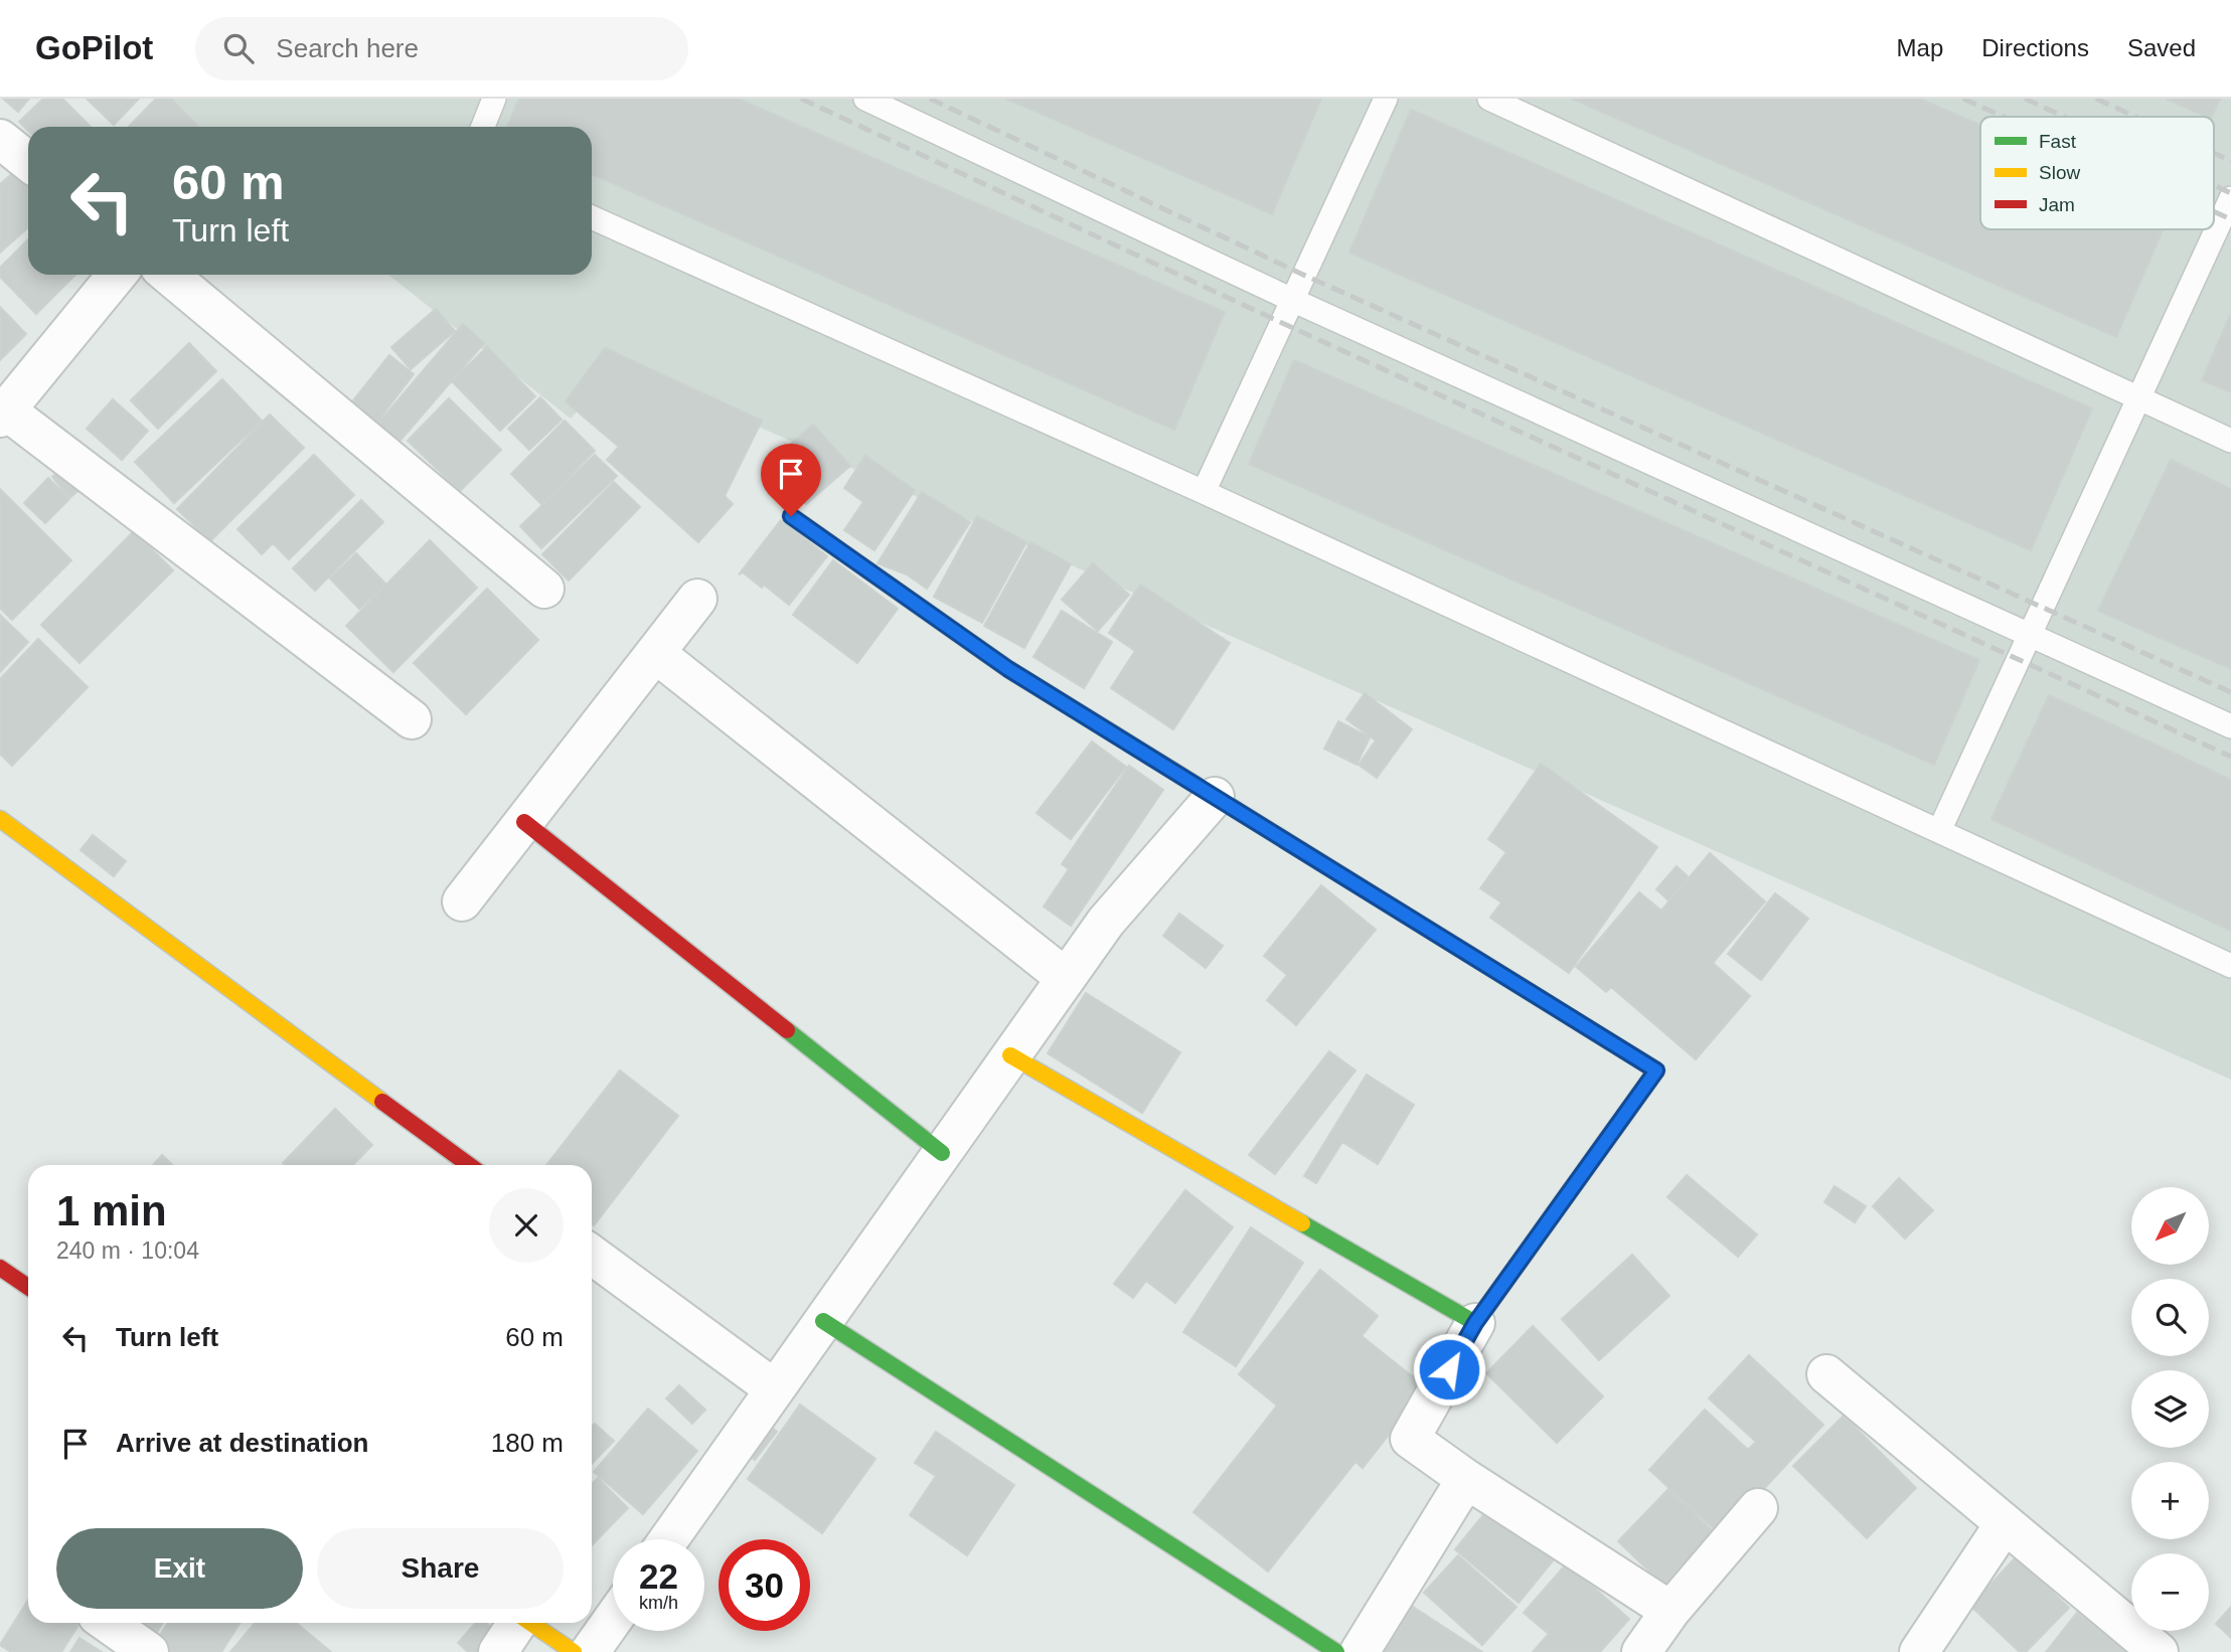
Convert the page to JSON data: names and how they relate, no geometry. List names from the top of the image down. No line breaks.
{"legend":["Fast","Slow","Jam"],"north":"bottom left","page":{"header":"GoPilot","search":"Search here","nav":["Map","Directions","Saved"],"turn":["60 m","Turn left"],"heading":["1 min","240 m · 10:04"],"map_buttons":["+","−"],"list":[{"name":"Turn left","value":"60 m"},{"name":"Arrive at destination","value":"180 m"}],"buttons":["Exit","Share"],"speed":"22 km/h","limit":"30"}}
